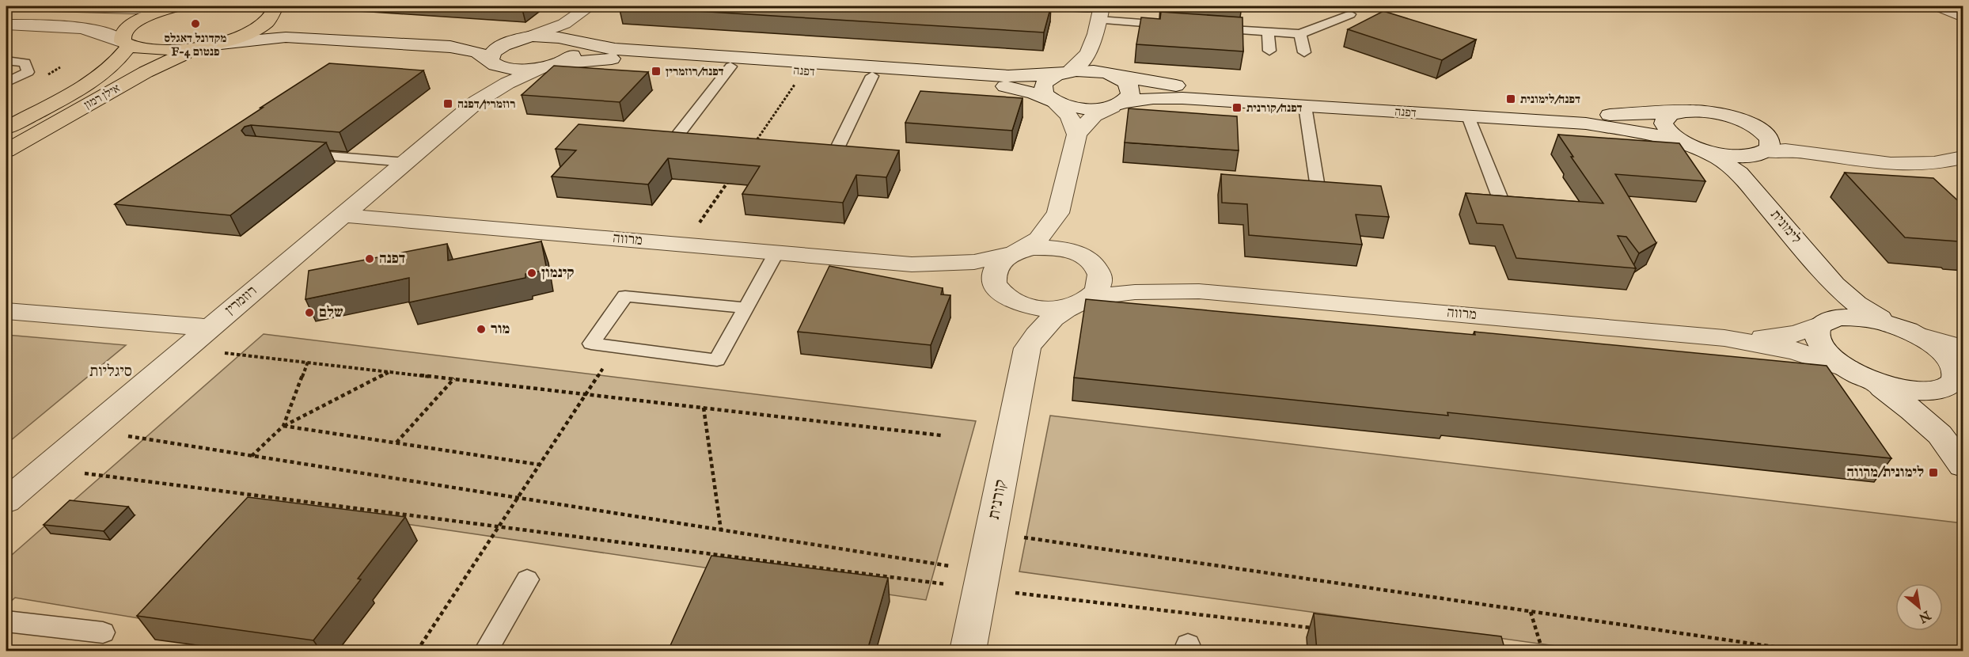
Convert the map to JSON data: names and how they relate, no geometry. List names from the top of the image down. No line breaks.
{"streets":{"main road":["אילן רמון"],"street":["דפנה","לימונית","מרווה","רוזמרין","קורנית"]},"crossings":[["דפנה","לימונית"],["דפנה","רוזמרין"],["לימונית","מרווה"],["מרווה","רוזמרין"],["מרווה","קורנית"]],"districts":["סיגליות"],"places":{"other":["מקדונל דאגלס F-4 פנטום","דפנה","קינמון","שלם","מור"],"transit":["דפנה/רוזמרין","דפנה/לימונית","רוזמרין/דפנה","דפנה/קורנית","לימונית/מרווה"]},"north":"bottom right"}
